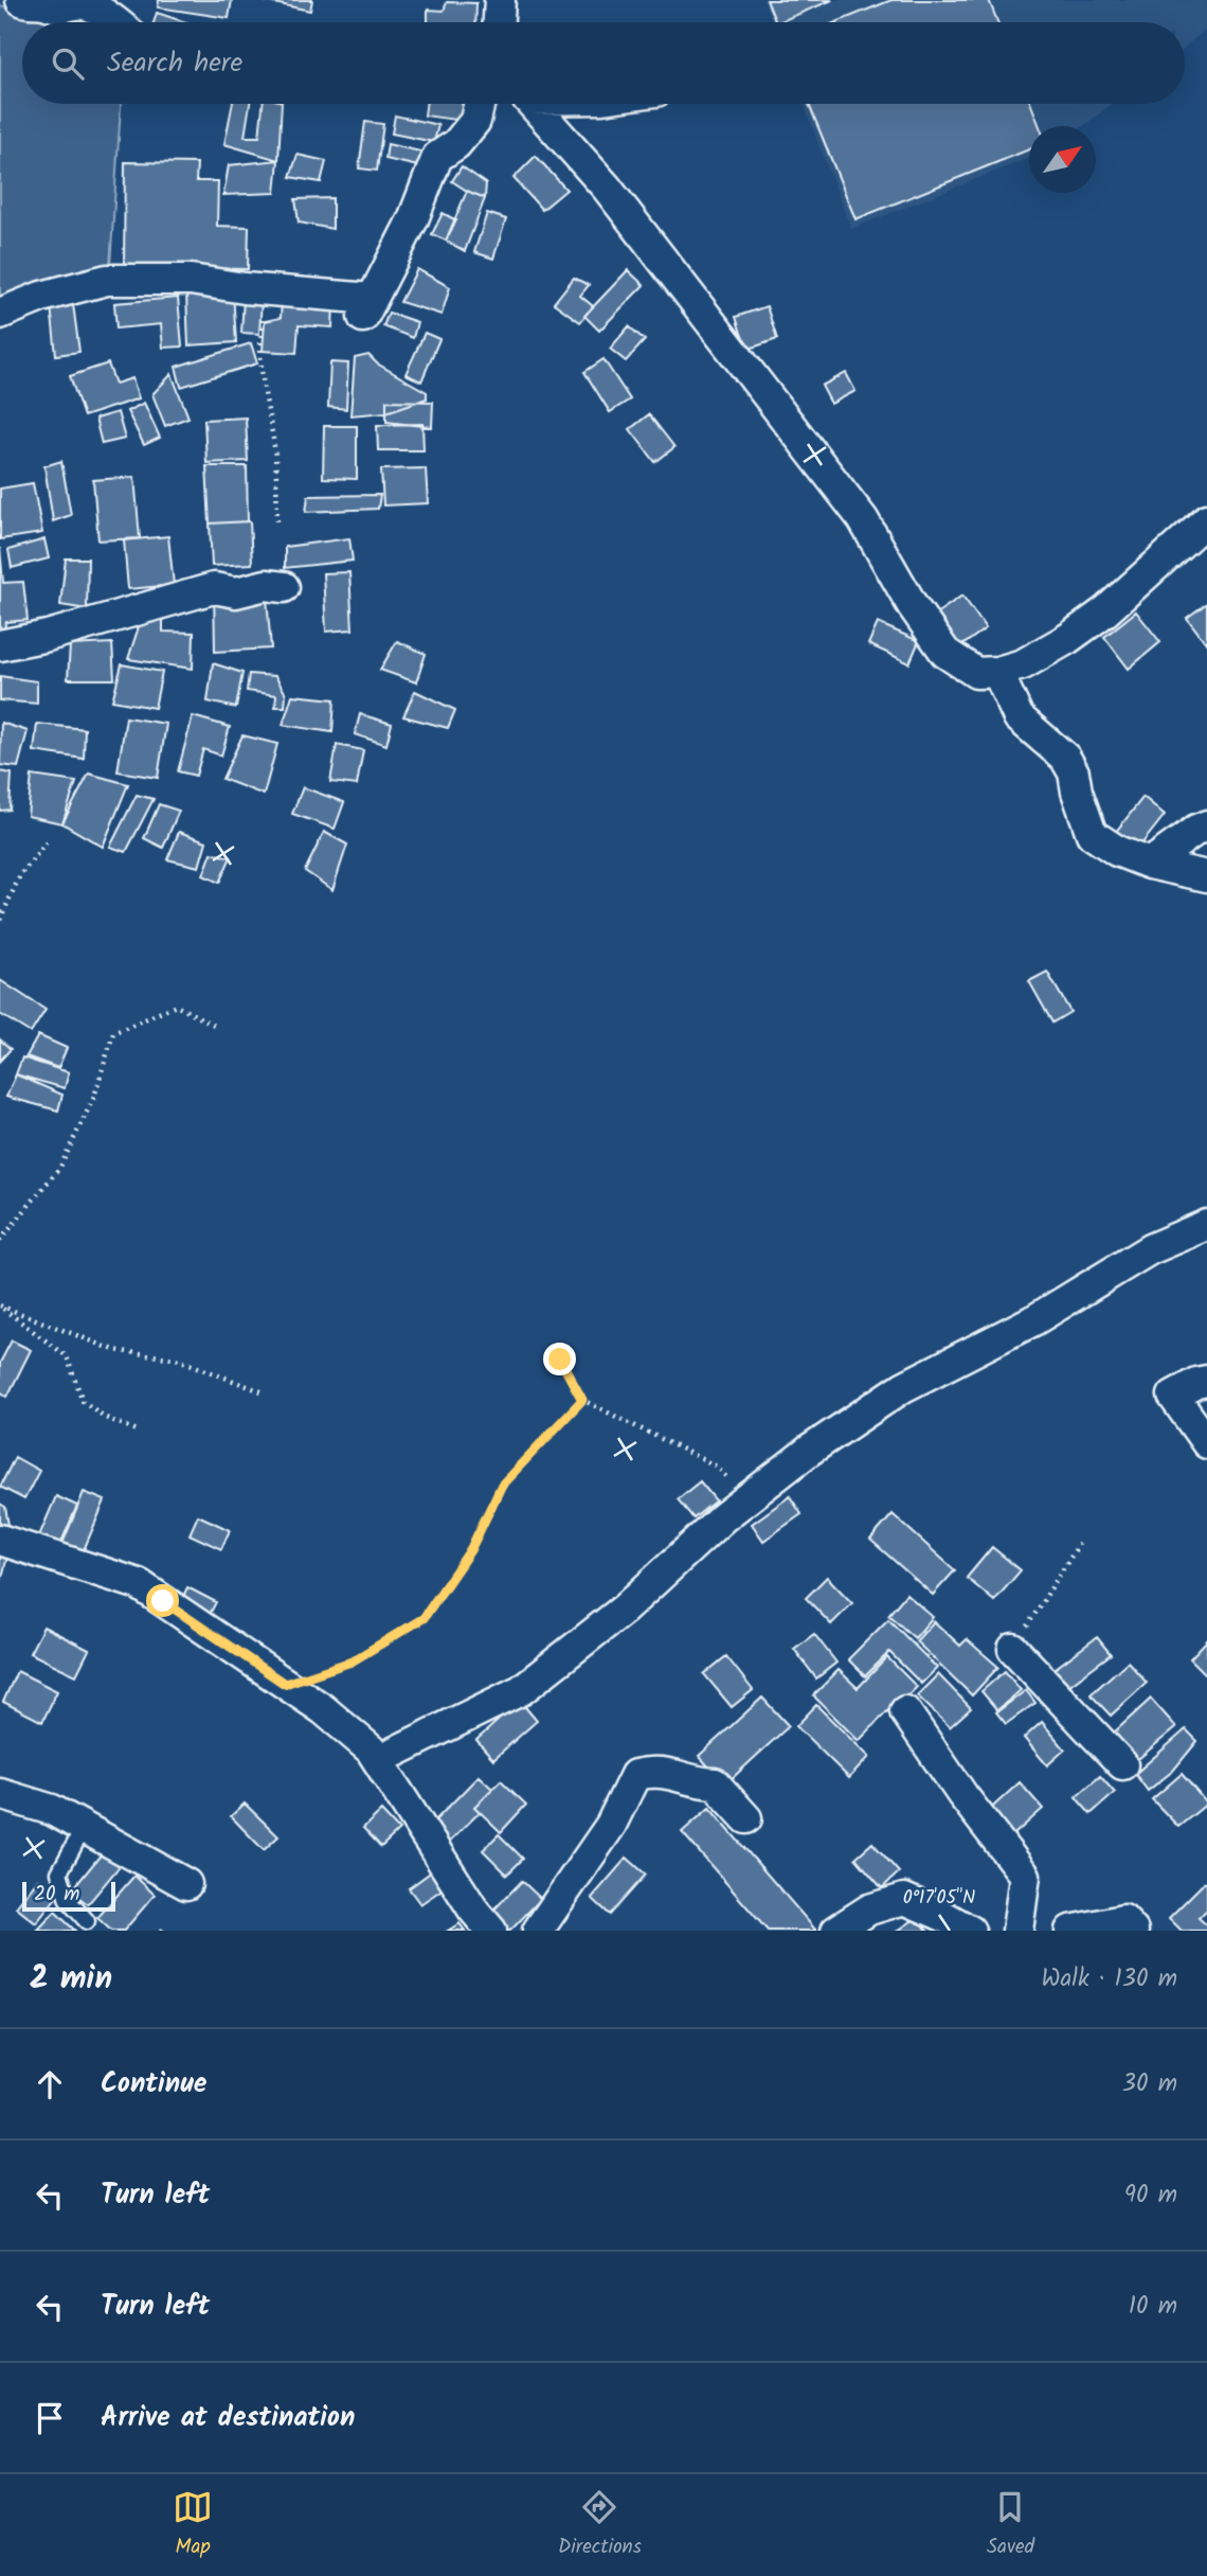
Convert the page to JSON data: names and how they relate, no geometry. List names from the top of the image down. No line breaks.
{"scale_bar":"20 m","north":"top right","page":{"search":"Search here","scale":"20 m","heading":["2 min","Walk · 130 m"],"list":[["Continue","30 m"],["Turn left","90 m"],["Turn left","10 m"],"Arrive at destination"],"nav":["Map","Directions","Saved"]},"coordinates":["0°17'05\"N"]}
